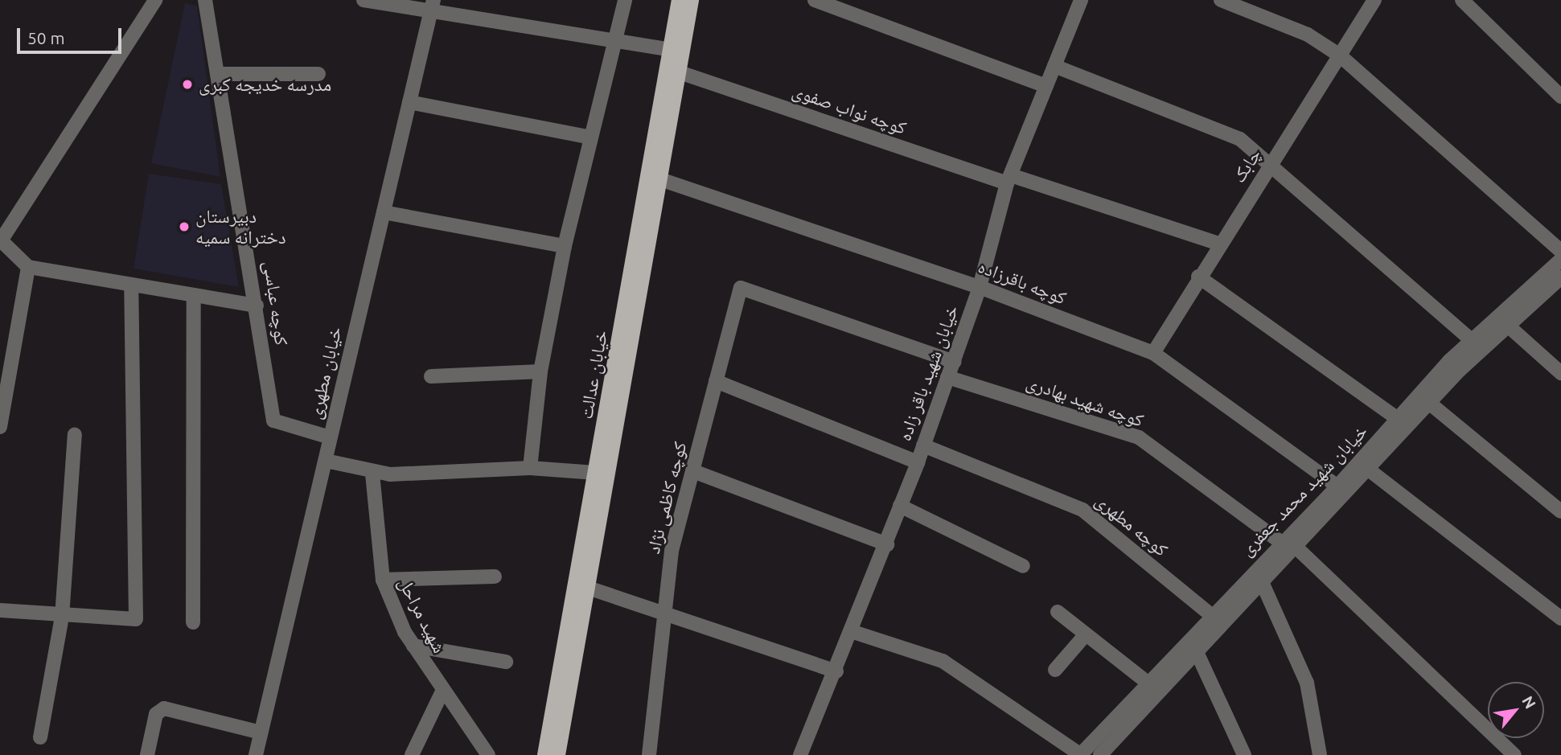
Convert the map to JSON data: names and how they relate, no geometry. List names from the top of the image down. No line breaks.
{"streets":{"main road":["خیابان عدالت"],"street":["کوچه نواب صفوی","چابک","کوچه باقرزاده","کوچه عباسی","خیابان مطهری","خیابان شهید باقر زاده","کوچه شهید بهادری","خیابان شهید محمد جعفری","کوچه کاظمی نژاد","کوچه مطهری","شهید مراحل"]},"crossings":[["کوچه نواب صفوی","چابک"],["کوچه نواب صفوی","خیابان شهید باقر زاده"],["کوچه نواب صفوی","خیابان عدالت"],["چابک","کوچه باقرزاده"],["کوچه باقرزاده","خیابان شهید باقر زاده"],["کوچه باقرزاده","خیابان عدالت"],["کوچه باقرزاده","خیابان شهید محمد جعفری"],["کوچه عباسی","خیابان مطهری"],["خیابان شهید باقر زاده","کوچه شهید بهادری"],["خیابان شهید باقر زاده","کوچه کاظمی نژاد"],["خیابان شهید باقر زاده","کوچه مطهری"],["کوچه شهید بهادری","خیابان شهید محمد جعفری"],["خیابان شهید محمد جعفری","کوچه مطهری"]],"places":["مدرسه خدیجه کبری","دبیرستان دخترانه سمیه"],"scale_bar":"50 m","north":"top right"}
